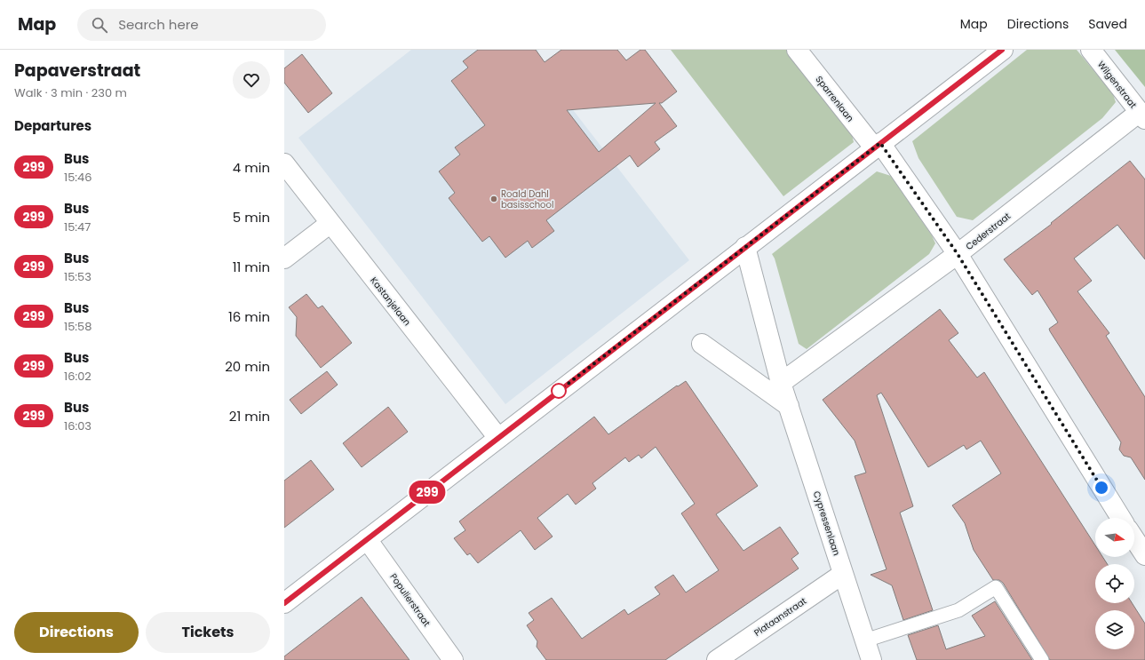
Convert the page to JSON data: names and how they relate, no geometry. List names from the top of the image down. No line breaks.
{"streets":{"street":["Wilgenstraat","Sparrenlaan","Cederstraat","Kastanjelaan","Cypressenlaan","Populierstraat","Plataanstraat"]},"crossings":[["Wilgenstraat","Cederstraat"],["Sparrenlaan","Cederstraat"],["Cederstraat","Cypressenlaan"],["Cypressenlaan","Plataanstraat"]],"places":["Roald Dahl basisschool"],"lines":["bus line 299"],"north":"right","page":{"header":"Map","search":"Search here","nav":["Map","Directions","Saved"],"heading":[["Papaverstraat","Walk · 3 min · 230 m"],"Departures"],"on_map":"299","list":[{"mark":"299","name":"Bus","note":"15:46","value":"4 min"},{"mark":"299","name":"Bus","note":"15:47","value":"5 min"},{"mark":"299","name":"Bus","note":"15:53","value":"11 min"},{"mark":"299","name":"Bus","note":"15:58","value":"16 min"},{"mark":"299","name":"Bus","note":"16:02","value":"20 min"},{"mark":"299","name":"Bus","note":"16:03","value":"21 min"}],"buttons":["Directions","Tickets"]}}
